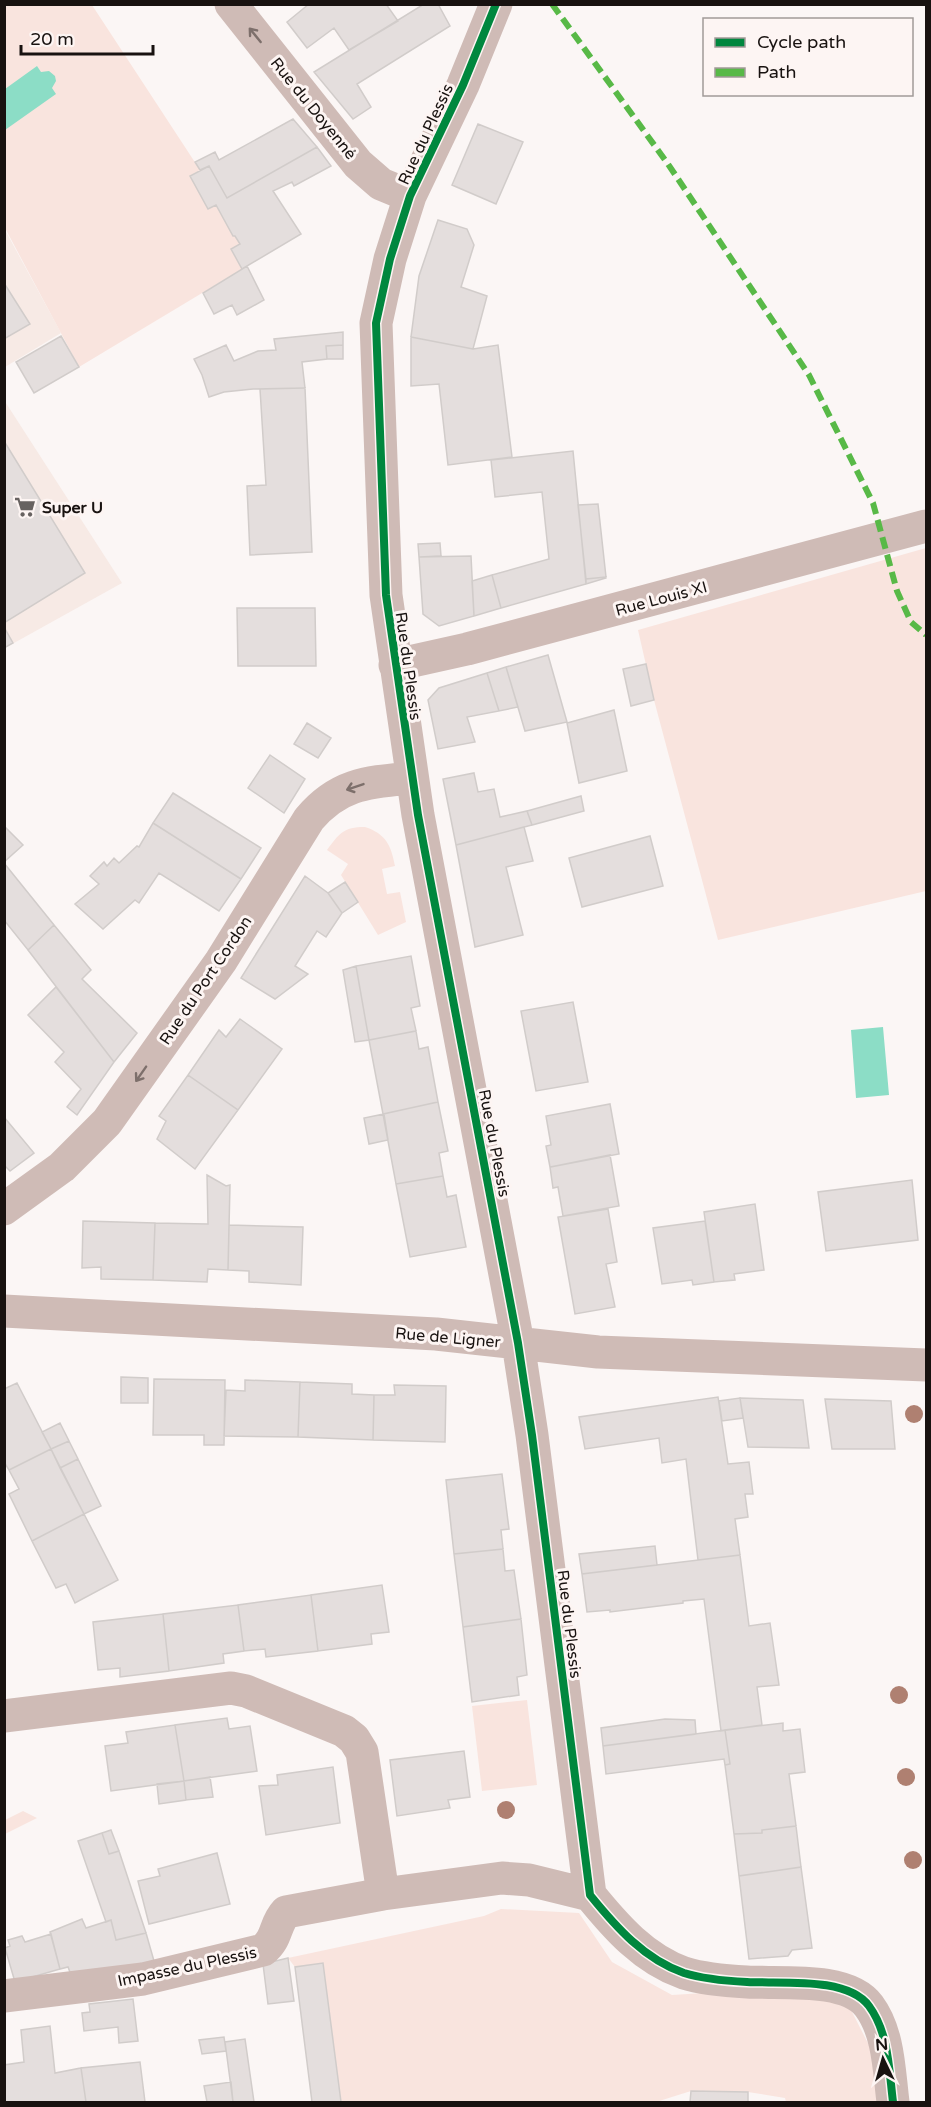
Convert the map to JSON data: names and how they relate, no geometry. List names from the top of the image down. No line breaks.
{"streets":{"street":["Rue du Doyenné","Rue du Plessis","Rue Louis XI","Rue du Port Cordon","Rue de Ligner","Impasse du Plessis"]},"crossings":[["Rue du Doyenné","Rue du Plessis"],["Rue du Plessis","Rue Louis XI"],["Rue du Plessis","Rue du Port Cordon"],["Rue du Plessis","Rue de Ligner"],["Rue du Plessis","Impasse du Plessis"]],"one_way":["Rue du Doyenné","Rue du Port Cordon"],"places":{"supermarket":["Super U"]},"legend":["Cycle path","Path"],"scale_bar":"20 m","north":"top"}
